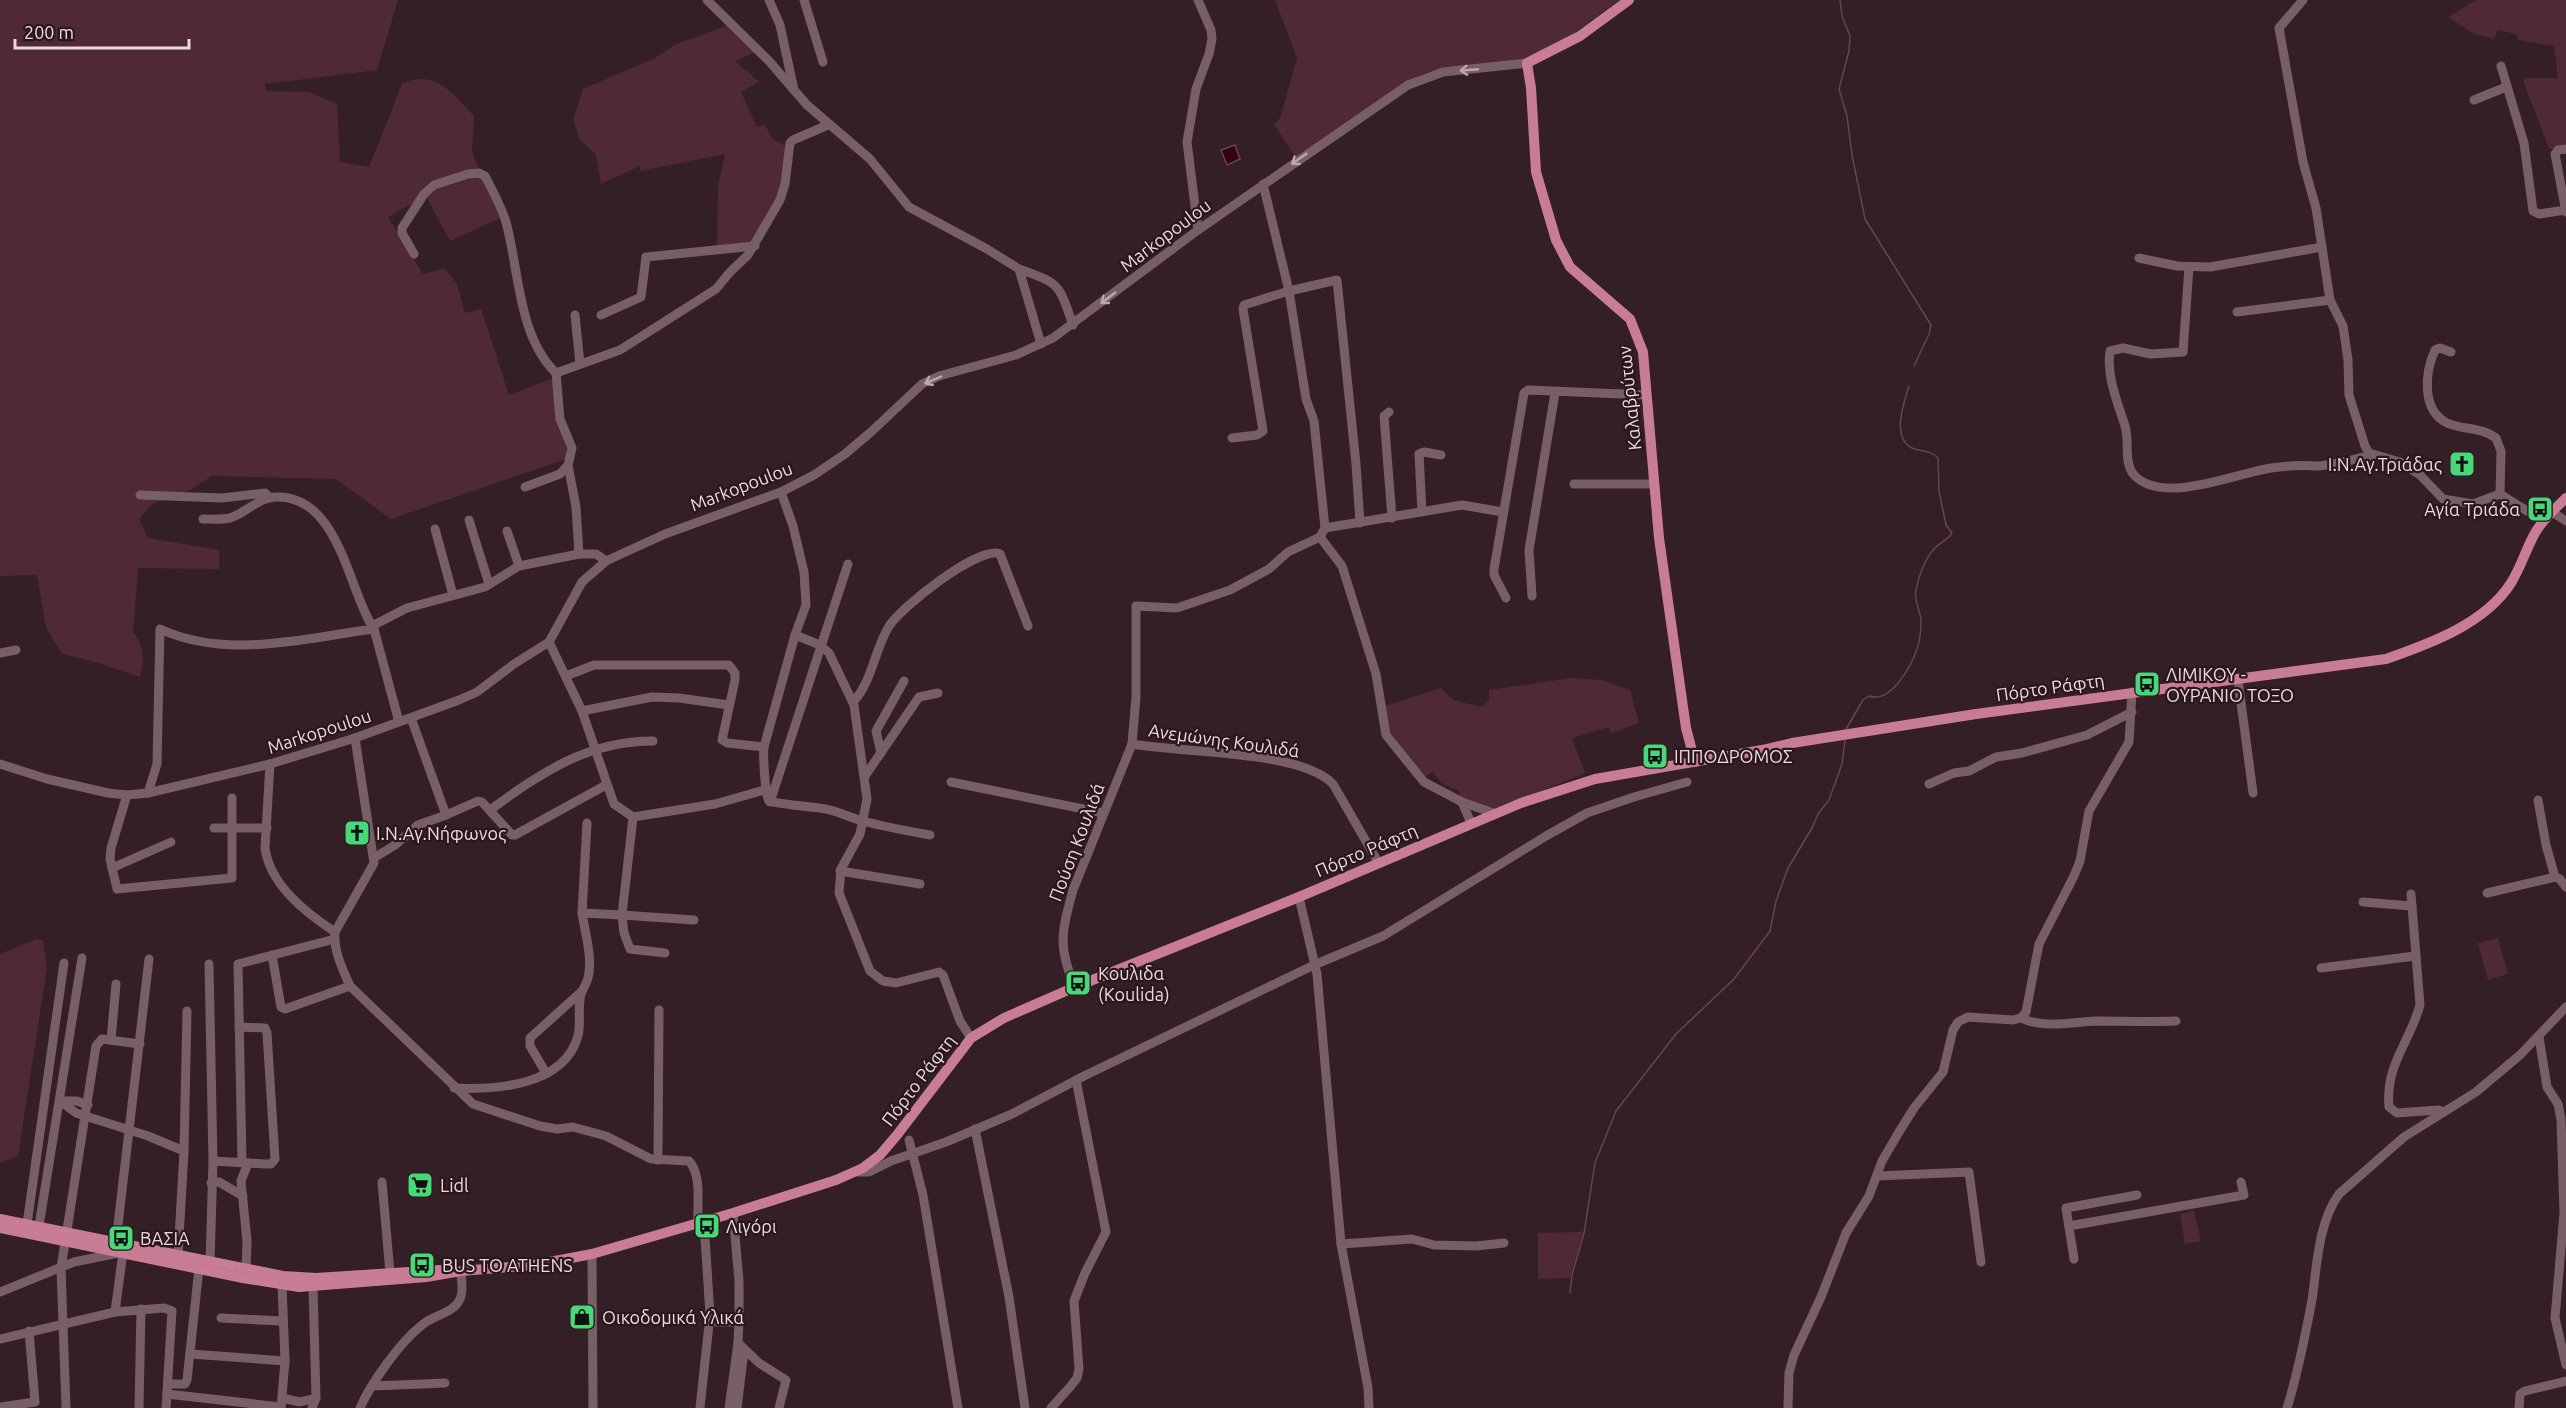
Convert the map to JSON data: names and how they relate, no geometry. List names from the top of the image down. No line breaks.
{"streets":{"main road":["Καλαβρύτων","Πόρτο Ράφτη"],"street":["Markopoulou","Ανεμώνης Κουλιδά","Πούση Κουλιδά"]},"crossings":[["Markopoulou","Καλαβρύτων"],["Καλαβρύτων","Πόρτο Ράφτη"],["Πόρτο Ράφτη","Ανεμώνης Κουλιδά"],["Πόρτο Ράφτη","Πούση Κουλιδά"],["Ανεμώνης Κουλιδά","Πούση Κουλιδά"]],"one_way":["Markopoulou"],"places":{"church":["Ι.Ν.Αγ.Τριάδας","Ι.Ν.Αγ.Νήφωνος"],"bus stop":["Αγία Τριάδα","ΛΙΜΙΚΟΥ - ΟΥΡΑΝΙΟ ΤΟΞΟ","ΙΠΠΟΔΡΟΜΟΣ","Κουλιδα (Koulida)","Λιγόρι","ΒΑΣΙΑ","BUS TO ATHENS"],"supermarket":["Lidl"],"shop":["Οικοδομικά Υλικά"]},"scale_bar":"200 m"}
